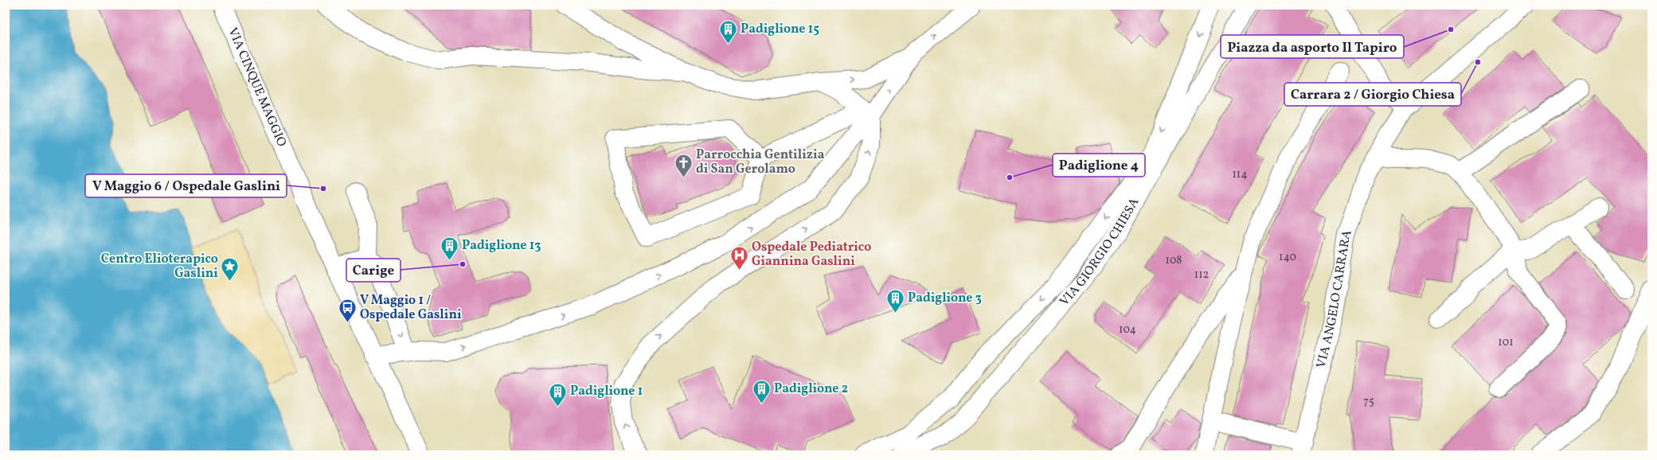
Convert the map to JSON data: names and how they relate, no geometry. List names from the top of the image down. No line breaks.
{"streets":{"street":["VIA CINQUE MAGGIO","VIA GIORGIO CHIESA","VIA ANGELO CARRARA"]},"places":{"other":["Piazza da asporto Il Tapiro","Carrara 2 / Giorgio Chiesa","Padiglione 4","V Maggio 6 / Ospedale Gaslini","Carige"],"building":["Padiglione 15","Padiglione 13","Padiglione 3","Padiglione 2","Padiglione 1"],"church":["Parrocchia Gentilizia di San Gerolamo"],"hospital":["Ospedale Pediatrico Giannina Gaslini"],"place":["Centro Elioterapico Gaslini"],"bus stop":["V Maggio 1 / Ospedale Gaslini"]},"house_numbers":["114","140","108","112","104","101","75"]}
